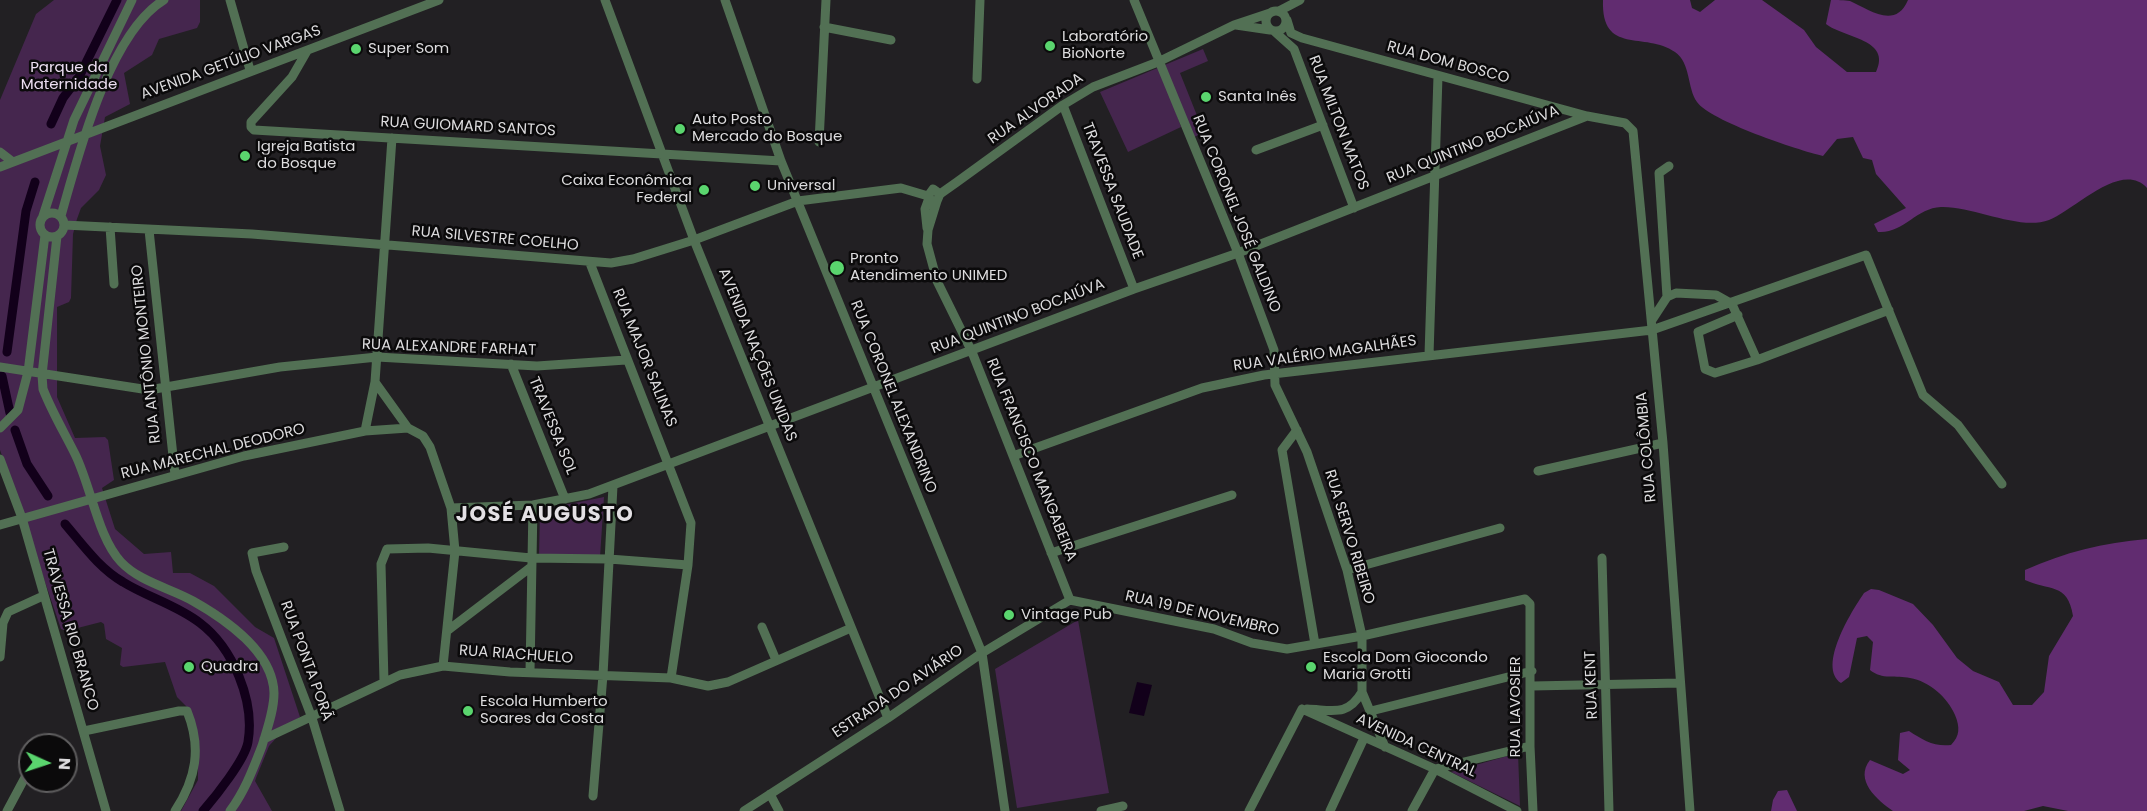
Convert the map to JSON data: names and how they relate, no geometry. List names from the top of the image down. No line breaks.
{"streets":{"street":["AVENIDA GETÚLIO VARGAS","RUA DOM BOSCO","RUA ALVORADA","RUA MILTON MATOS","RUA GUIOMARD SANTOS","RUA QUINTINO BOCAIÚVA","TRAVESSA SAUDADE","RUA CORONEL JOSÉ GALDINO","RUA SILVESTRE COELHO","RUA ALEXANDRE FARHAT","RUA ANTÔNIO MONTEIRO","RUA VALÉRIO MAGALHÃES","AVENIDA NAÇÕES UNIDAS","RUA MAJOR SALINAS","RUA CORONEL ALEXANDRINO","TRAVESSA SOL","RUA COLÔMBIA","RUA MARECHAL DEODORO","RUA FRANCISCO MANGABEIRA","RUA SERVO RIBEIRO","RUA 19 DE NOVEMBRO","TRAVESSA RIO BRANCO","RUA RIACHUELO","RUA PONTA PORÃ","RUA KENT","ESTRADA DO AVIÁRIO","RUA LAVOSIER","AVENIDA CENTRAL"]},"crossings":[["AVENIDA GETÚLIO VARGAS","RUA GUIOMARD SANTOS"],["RUA DOM BOSCO","RUA MILTON MATOS"],["RUA DOM BOSCO","RUA QUINTINO BOCAIÚVA"],["RUA DOM BOSCO","RUA COLÔMBIA"],["RUA ALVORADA","TRAVESSA SAUDADE"],["RUA ALVORADA","RUA CORONEL JOSÉ GALDINO"],["RUA ALVORADA","RUA SILVESTRE COELHO"],["RUA ALVORADA","RUA FRANCISCO MANGABEIRA"],["RUA MILTON MATOS","RUA QUINTINO BOCAIÚVA"],["RUA GUIOMARD SANTOS","AVENIDA NAÇÕES UNIDAS"],["RUA GUIOMARD SANTOS","RUA CORONEL ALEXANDRINO"],["RUA QUINTINO BOCAIÚVA","TRAVESSA SAUDADE"],["RUA QUINTINO BOCAIÚVA","RUA CORONEL JOSÉ GALDINO"],["RUA QUINTINO BOCAIÚVA","AVENIDA NAÇÕES UNIDAS"],["RUA QUINTINO BOCAIÚVA","RUA MAJOR SALINAS"],["RUA QUINTINO BOCAIÚVA","RUA CORONEL ALEXANDRINO"],["RUA QUINTINO BOCAIÚVA","TRAVESSA SOL"],["RUA QUINTINO BOCAIÚVA","RUA COLÔMBIA"],["RUA QUINTINO BOCAIÚVA","RUA FRANCISCO MANGABEIRA"],["RUA CORONEL JOSÉ GALDINO","RUA VALÉRIO MAGALHÃES"],["RUA CORONEL JOSÉ GALDINO","RUA SERVO RIBEIRO"],["RUA SILVESTRE COELHO","RUA ANTÔNIO MONTEIRO"],["RUA SILVESTRE COELHO","AVENIDA NAÇÕES UNIDAS"],["RUA SILVESTRE COELHO","RUA MAJOR SALINAS"],["RUA SILVESTRE COELHO","RUA CORONEL ALEXANDRINO"],["RUA SILVESTRE COELHO","RUA FRANCISCO MANGABEIRA"],["RUA ALEXANDRE FARHAT","RUA ANTÔNIO MONTEIRO"],["RUA ALEXANDRE FARHAT","RUA MAJOR SALINAS"],["RUA ALEXANDRE FARHAT","TRAVESSA SOL"],["RUA ANTÔNIO MONTEIRO","RUA MARECHAL DEODORO"],["RUA VALÉRIO MAGALHÃES","RUA COLÔMBIA"],["RUA VALÉRIO MAGALHÃES","RUA FRANCISCO MANGABEIRA"],["RUA VALÉRIO MAGALHÃES","RUA SERVO RIBEIRO"],["AVENIDA NAÇÕES UNIDAS","RUA RIACHUELO"],["AVENIDA NAÇÕES UNIDAS","ESTRADA DO AVIÁRIO"],["RUA MAJOR SALINAS","RUA RIACHUELO"],["RUA CORONEL ALEXANDRINO","ESTRADA DO AVIÁRIO"],["RUA MARECHAL DEODORO","TRAVESSA RIO BRANCO"],["RUA FRANCISCO MANGABEIRA","RUA 19 DE NOVEMBRO"],["RUA FRANCISCO MANGABEIRA","ESTRADA DO AVIÁRIO"],["RUA SERVO RIBEIRO","RUA 19 DE NOVEMBRO"],["RUA SERVO RIBEIRO","AVENIDA CENTRAL"],["RUA 19 DE NOVEMBRO","ESTRADA DO AVIÁRIO"],["RUA 19 DE NOVEMBRO","RUA LAVOSIER"],["RUA RIACHUELO","RUA PONTA PORÃ"]],"districts":["JOSÉ AUGUSTO"],"parks":["Parque da Maternidade"],"places":["Laboratório BioNorte","Super Som","Santa Inês","Auto Posto Mercado do Bosque","Igreja Batista do Bosque","Universal","Caixa Econômica Federal","Pronto Atendimento UNIMED","Vintage Pub","Quadra","Escola Dom Giocondo Maria Grotti","Escola Humberto Soares da Costa"],"north":"right"}
